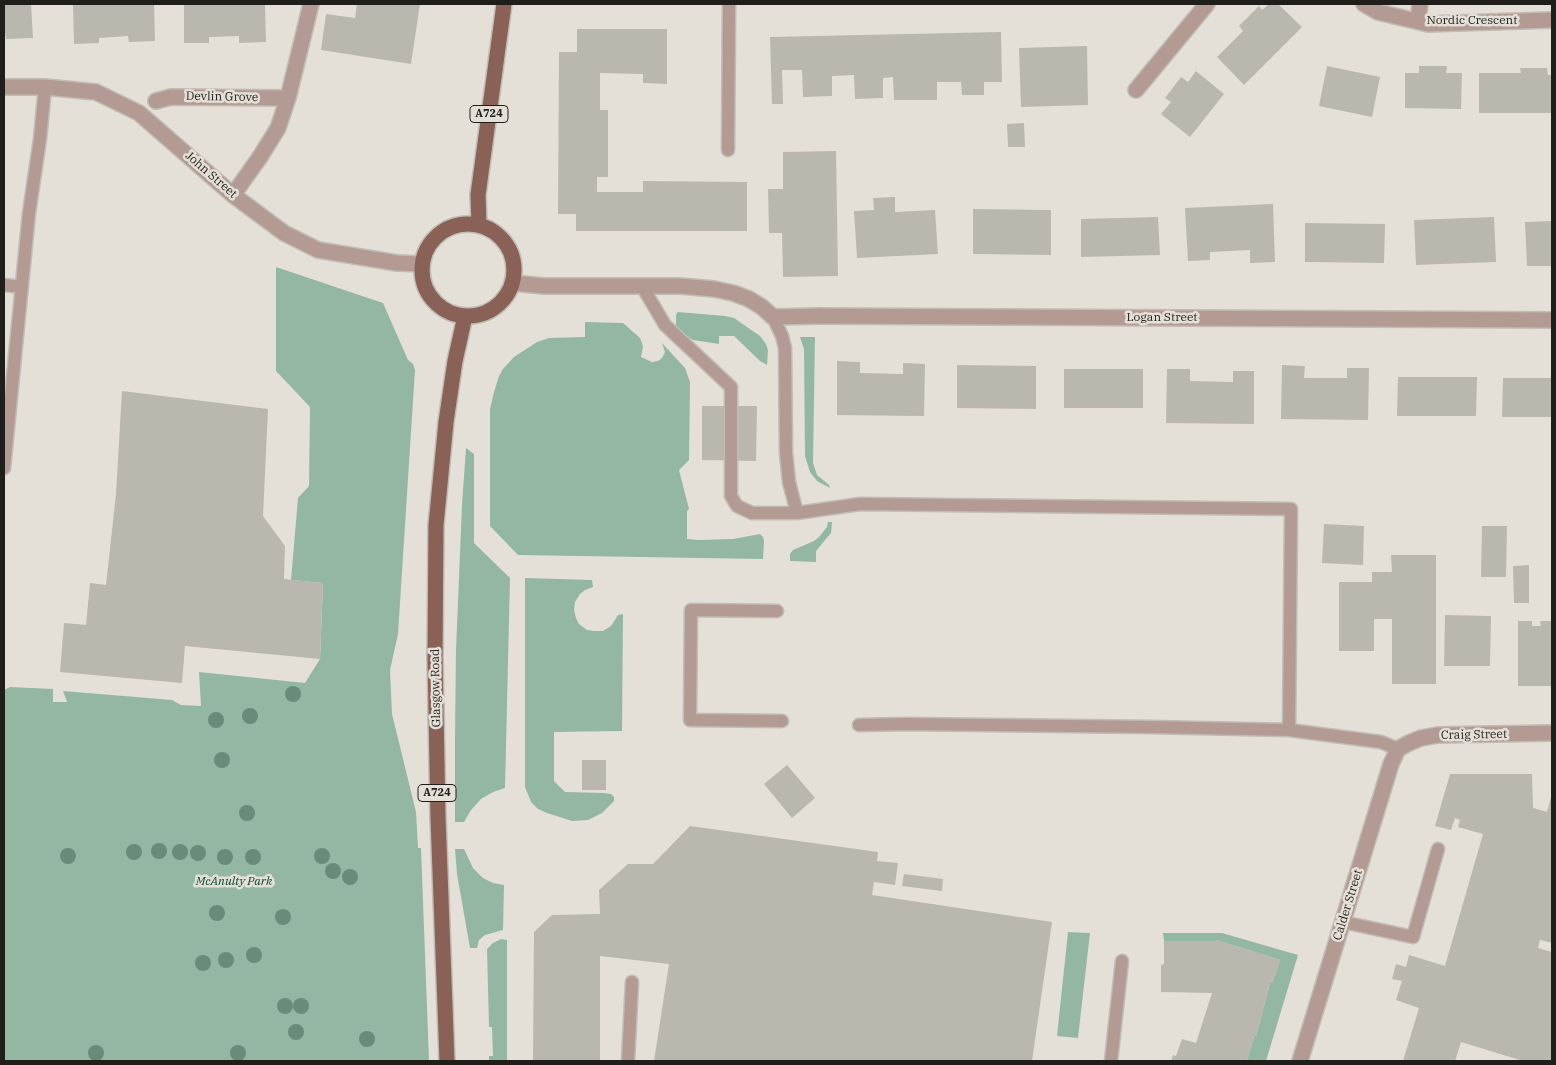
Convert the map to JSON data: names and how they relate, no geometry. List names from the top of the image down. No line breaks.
{"streets":{"main road":["A724","Glasgow Road"],"street":["Nordic Crescent","Devlin Grove","John Street","Logan Street","Craig Street","Calder Street"]},"crossings":[["A724","John Street"],["A724","Glasgow Road"],["John Street","Glasgow Road"],["Craig Street","Calder Street"]],"parks":["McAnulty Park"]}
